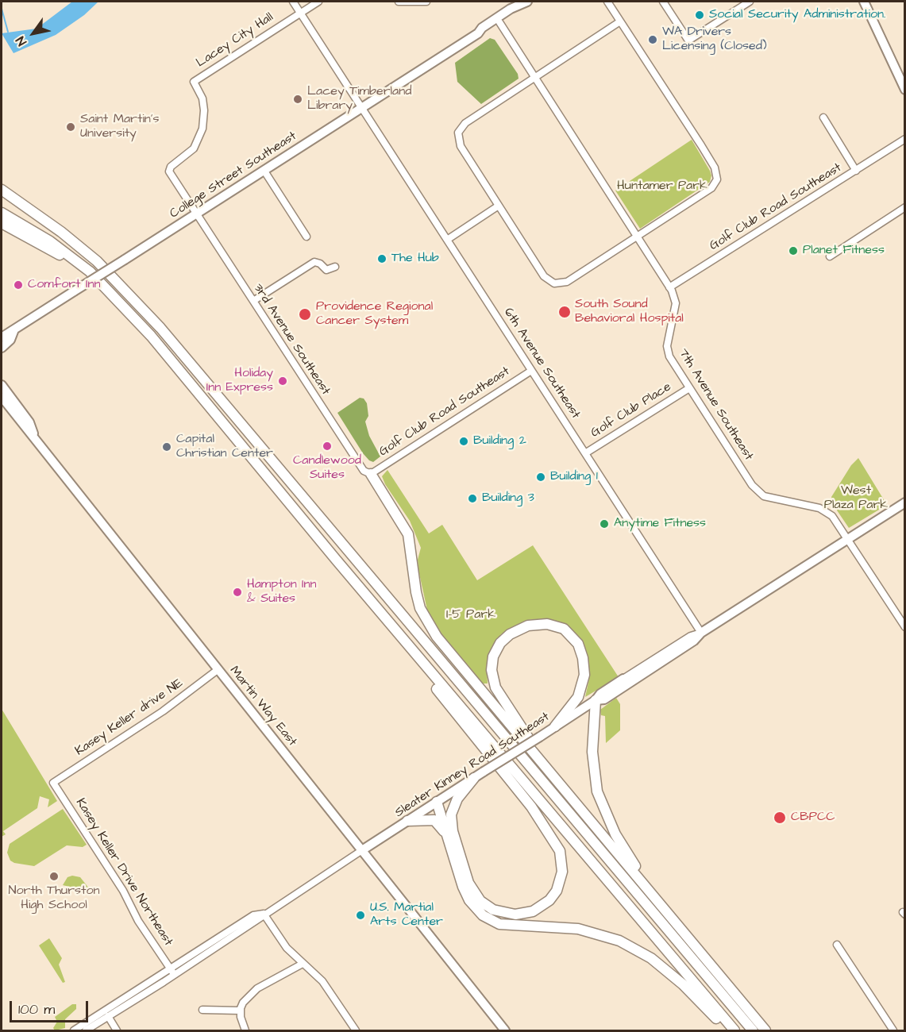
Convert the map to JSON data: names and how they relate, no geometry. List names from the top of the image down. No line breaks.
{"streets":{"main road":["College Street Southeast","Martin Way East","Sleater Kinney Road Southeast"],"street":["Lacey City Hall","Golf Club Road Southeast","3rd Avenue Southeast","6th Avenue Southeast","7th Avenue Southeast","Golf Club Place","Kasey Keller drive NE","Kasey Keller Drive Northeast"]},"crossings":[["Lacey City Hall","College Street Southeast"],["Lacey City Hall","3rd Avenue Southeast"],["Lacey City Hall","6th Avenue Southeast"],["College Street Southeast","3rd Avenue Southeast"],["College Street Southeast","6th Avenue Southeast"],["College Street Southeast","7th Avenue Southeast"],["Golf Club Road Southeast","3rd Avenue Southeast"],["Golf Club Road Southeast","6th Avenue Southeast"],["Golf Club Road Southeast","7th Avenue Southeast"],["6th Avenue Southeast","Golf Club Place"],["6th Avenue Southeast","Sleater Kinney Road Southeast"],["7th Avenue Southeast","Golf Club Place"],["7th Avenue Southeast","Sleater Kinney Road Southeast"],["Martin Way East","Kasey Keller drive NE"],["Martin Way East","Sleater Kinney Road Southeast"],["Kasey Keller drive NE","Kasey Keller Drive Northeast"]],"parks":["Huntamer Park","West Plaza Park","I-5 Park"],"places":["Social Security Administration.","WA Drivers Licensing (Closed)","Lacey Timberland Library","Saint Martin's University","Planet Fitness","The Hub","Comfort Inn","South Sound Behavioral Hospital","Providence Regional Cancer System","Holiday Inn Express","Building 2","Candlewood Suites","Capital Christian Center","Building 1","Building 3","Anytime Fitness","Hampton Inn & Suites","CBPCC","North Thurston High School","U.S. Martial Arts Center"],"scale_bar":"100 m","north":"bottom left"}
